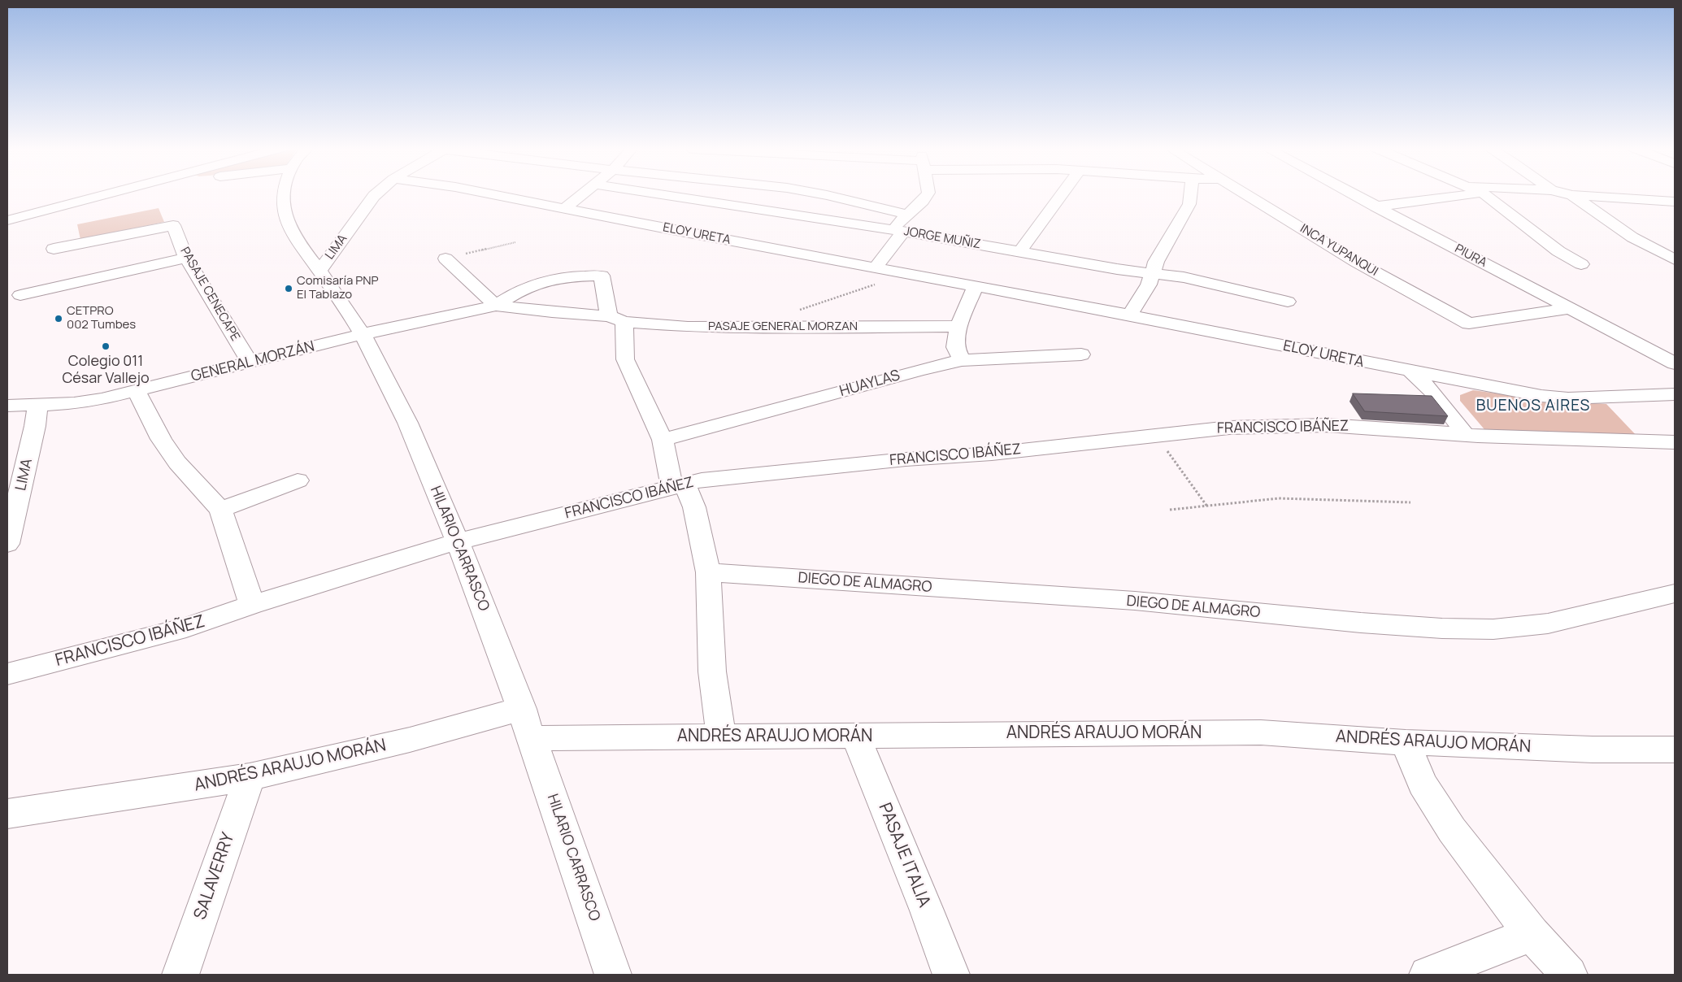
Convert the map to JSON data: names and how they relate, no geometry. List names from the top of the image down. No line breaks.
{"streets":{"street":["ELOY URETA","JORGE MUÑIZ","LIMA","INCA YUPANQUI","PIURA","PASAJE CENECAPE","PASAJE GENERAL MORZAN","GENERAL MORZÁN","HUAYLAS","FRANCISCO IBÁÑEZ","HILARIO CARRASCO","DIEGO DE ALMAGRO","ANDRÉS ARAUJO MORÁN","PASAJE ITALIA","SALAVERRY"]},"crossings":[["LIMA","GENERAL MORZÁN"],["LIMA","HILARIO CARRASCO"],["INCA YUPANQUI","PIURA"],["PASAJE CENECAPE","GENERAL MORZÁN"],["PASAJE GENERAL MORZAN","GENERAL MORZÁN"],["GENERAL MORZÁN","HILARIO CARRASCO"],["FRANCISCO IBÁÑEZ","HILARIO CARRASCO"],["HILARIO CARRASCO","ANDRÉS ARAUJO MORÁN"],["ANDRÉS ARAUJO MORÁN","PASAJE ITALIA"],["ANDRÉS ARAUJO MORÁN","SALAVERRY"]],"districts":["BUENOS AIRES"],"places":["Comisaría PNP El Tablazo","CETPRO 002 Tumbes","Colegio 011 César Vallejo"]}
